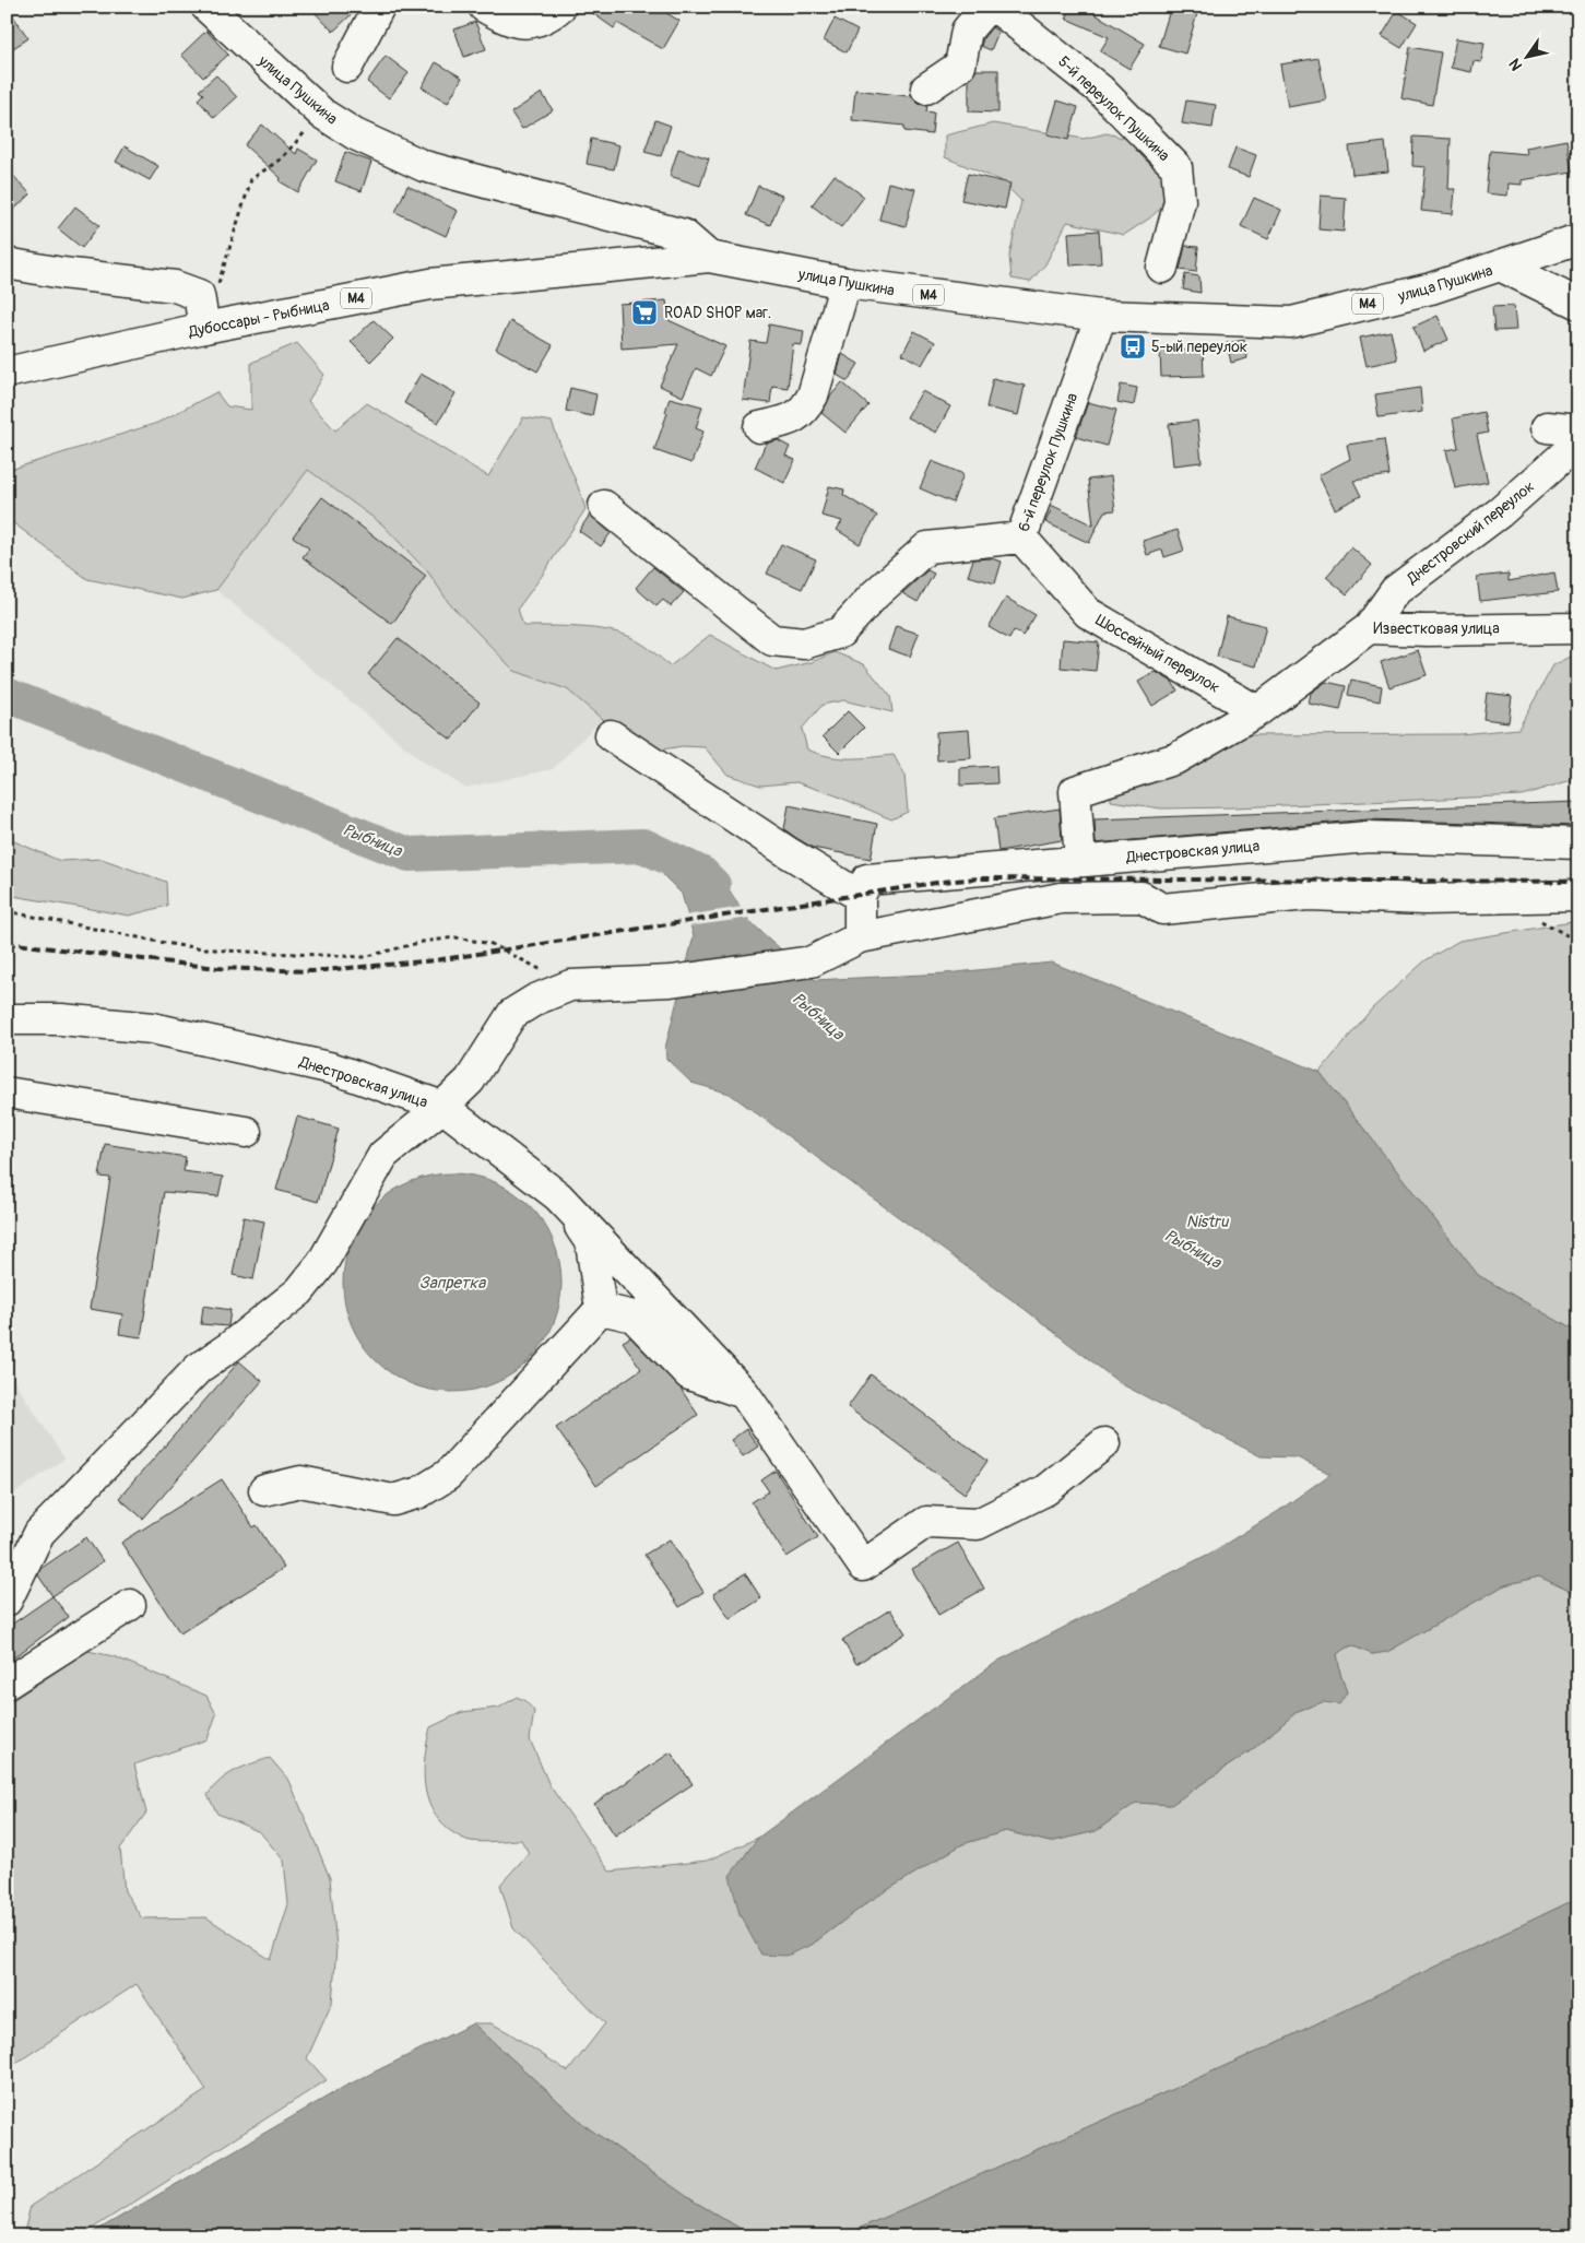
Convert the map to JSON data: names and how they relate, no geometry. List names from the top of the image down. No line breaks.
{"streets":{"main road":["улица Пушкина","5-й переулок Пушкина","M4","Дубоссары - Рыбница","6-й переулок Пушкина","Днестровский переулок","Известковая улица","Шоссейный переулок","Днестровская улица"]},"crossings":[["улица Пушкина","Дубоссары - Рыбница"],["улица Пушкина","6-й переулок Пушкина"],["6-й переулок Пушкина","Шоссейный переулок"],["Днестровский переулок","Известковая улица"],["Известковая улица","Шоссейный переулок"],["Известковая улица","Днестровская улица"]],"water":["Рыбница","Nistru","Запретка"],"places":{"supermarket":["ROAD SHOP маг."],"bus stop":["5-ый переулок"]},"north":"bottom left"}
